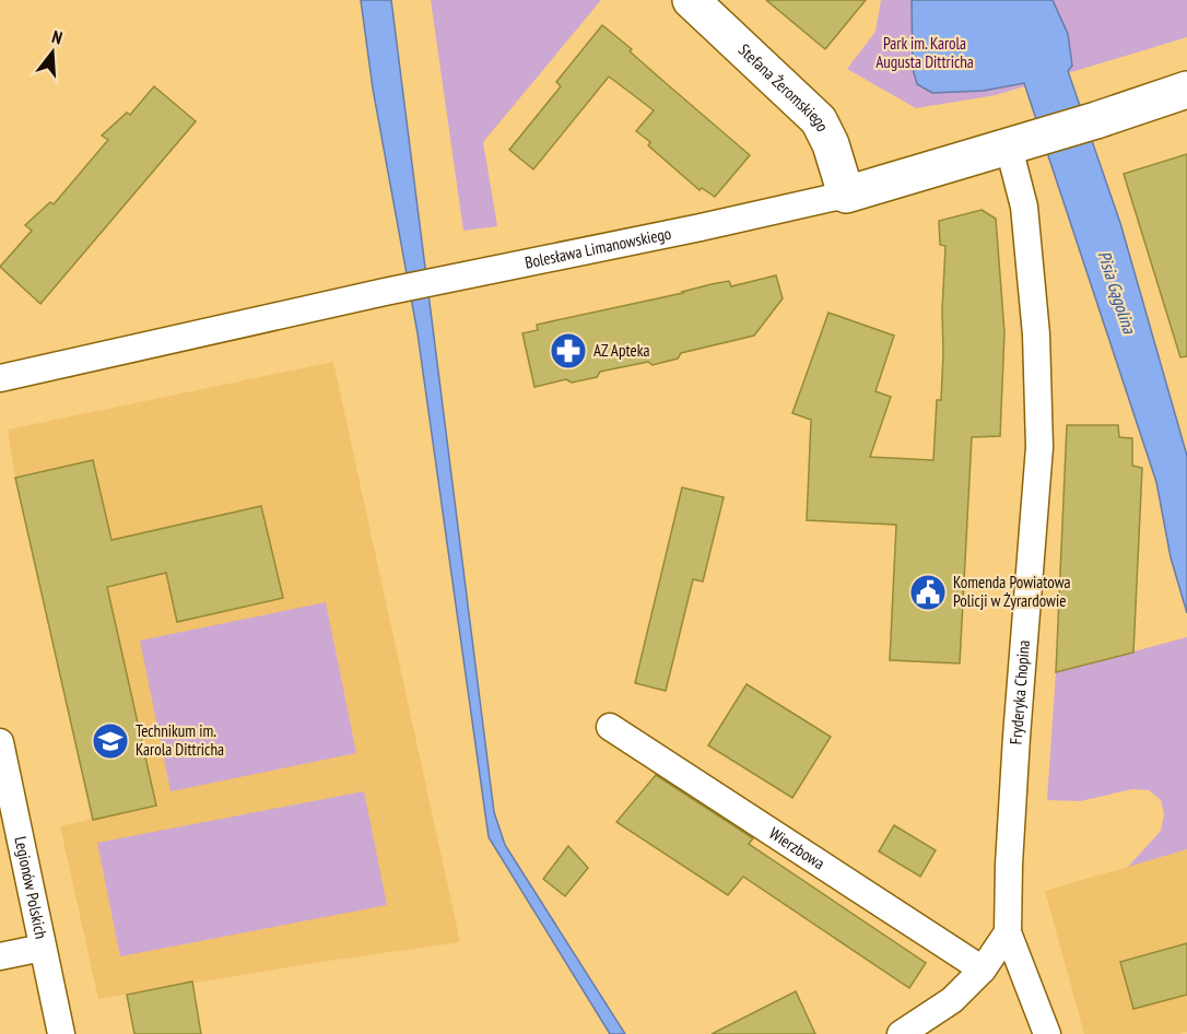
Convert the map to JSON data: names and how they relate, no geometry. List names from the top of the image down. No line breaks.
{"streets":{"street":["Stefana Żeromskiego","Bolesława Limanowskiego","Fryderyka Chopina","Wierzbowa","Legionów Polskich"]},"crossings":[["Stefana Żeromskiego","Bolesława Limanowskiego"],["Bolesława Limanowskiego","Fryderyka Chopina"]],"water":["Pisia Gągolina"],"parks":["Park im. Karola Augusta Dittricha"],"places":{"pharmacy":["AZ Apteka"],"public building":["Komenda Powiatowa Policji w Żyrardowie"],"school or university":["Technikum im. Karola Dittricha"]},"north":"top"}
